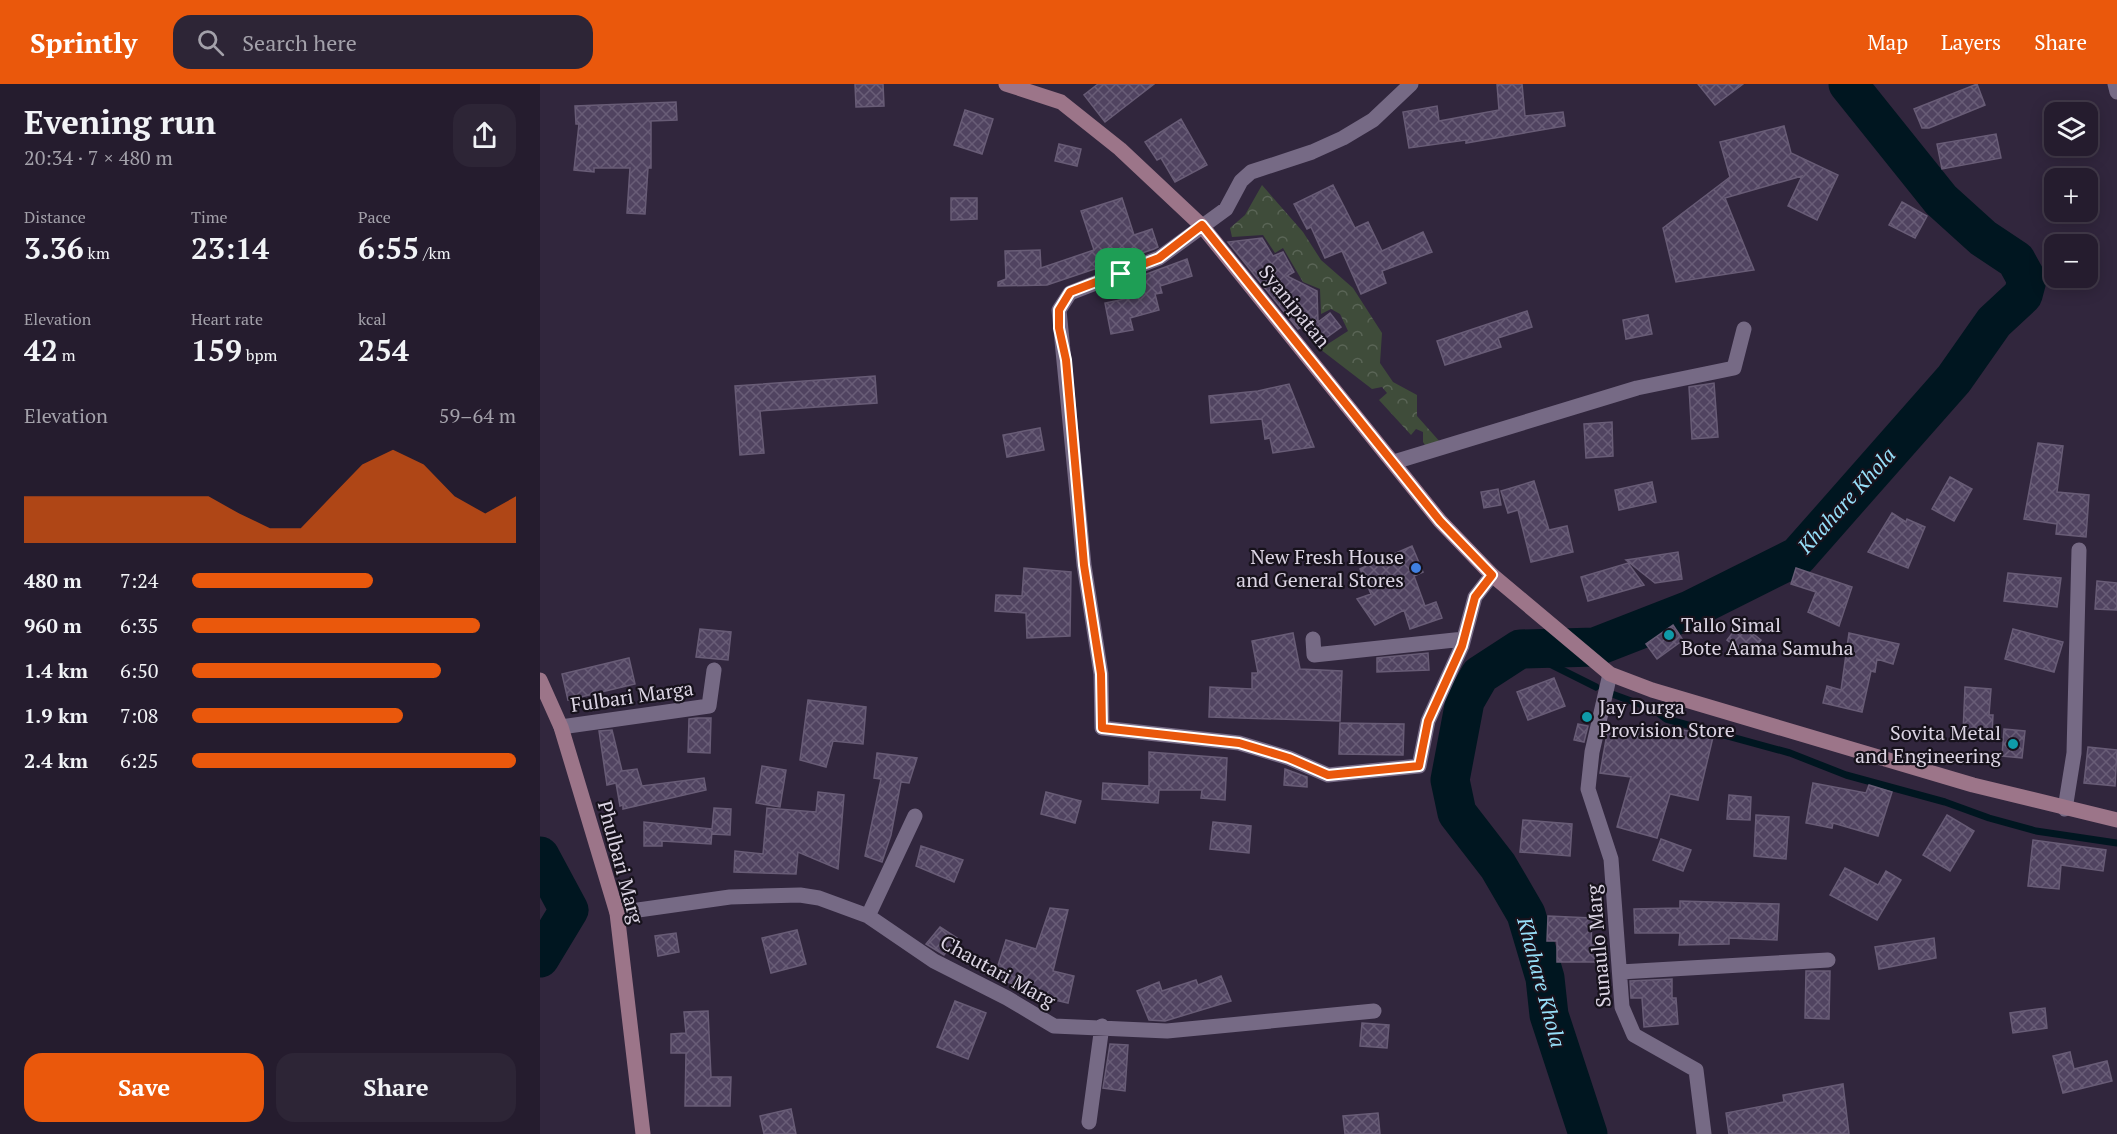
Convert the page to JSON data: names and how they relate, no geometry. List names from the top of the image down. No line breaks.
{"streets":{"main road":["Syanipatan","Phulbari Marg"],"street":["Fulbari Marga","Sunaulo Marg","Chautari Marg"]},"crossings":[["Syanipatan","Sunaulo Marg"],["Fulbari Marga","Phulbari Marg"],["Phulbari Marg","Chautari Marg"]],"water":["Khahare Khola"],"places":["New Fresh House and General Stores","Tallo Simal Bote Aama Samuha","Jay Durga Provision Store","Sovita Metal and Engineering"],"page":{"header":"Sprintly","search":"Search here","nav":["Map","Layers","Share"],"heading":["Evening run","20:34 · 7 × 480 m"],"map_buttons":["+","−"],"stats":[["Distance","3.36 km"],["Time","23:14"],["Pace","6:55 /km"],["Elevation","42 m"],["Heart rate","159 bpm"],["kcal","254"]],"chart":["Elevation","59–64 m"],"list":[{"name":"480 m","note":"7:24"},{"name":"960 m","note":"6:35"},{"name":"1.4 km","note":"6:50"},{"name":"1.9 km","note":"7:08"},{"name":"2.4 km","note":"6:25"}],"buttons":["Save","Share"]}}
